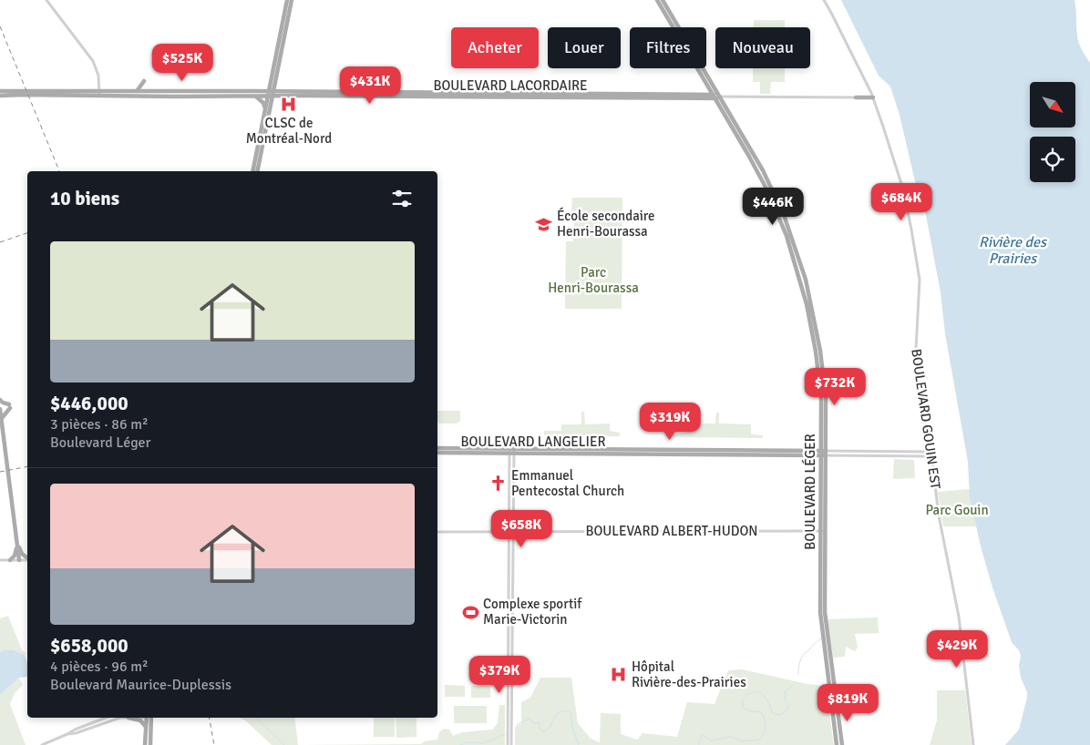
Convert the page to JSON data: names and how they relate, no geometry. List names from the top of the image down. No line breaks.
{"streets":{"main road":["BOULEVARD LACORDAIRE","BOULEVARD LANGELIER","BOULEVARD LÉGER"],"street":["BOULEVARD GOUIN EST","BOULEVARD ALBERT-HUDON"]},"crossings":[["BOULEVARD LACORDAIRE","BOULEVARD GOUIN EST"],["BOULEVARD LACORDAIRE","BOULEVARD LÉGER"],["BOULEVARD GOUIN EST","BOULEVARD LANGELIER"],["BOULEVARD LANGELIER","BOULEVARD LÉGER"],["BOULEVARD LÉGER","BOULEVARD ALBERT-HUDON"]],"water":["Rivière des Prairies"],"parks":["Parc Henri-Bourassa","Parc Gouin"],"places":{"hospital":["CLSC de Montréal-Nord","Hôpital Rivière-des-Prairies"],"school or university":["École secondaire Henri-Bourassa"],"church":["Emmanuel Pentecostal Church"],"sports":["Complexe sportif Marie-Victorin"]},"north":"bottom right","page":{"chip":["Acheter","Louer","Filtres","Nouveau"],"price":["$525K","$431K","$684K","$446K","$732K","$319K","$658K","$429K","$379K","$819K"],"heading":"10 biens","list":[{"name":"$446,000","note":"3 pièces · 86 m² · Boulevard Léger"},{"name":"$658,000","note":"4 pièces · 96 m² · Boulevard Maurice-Duplessis"}]}}
